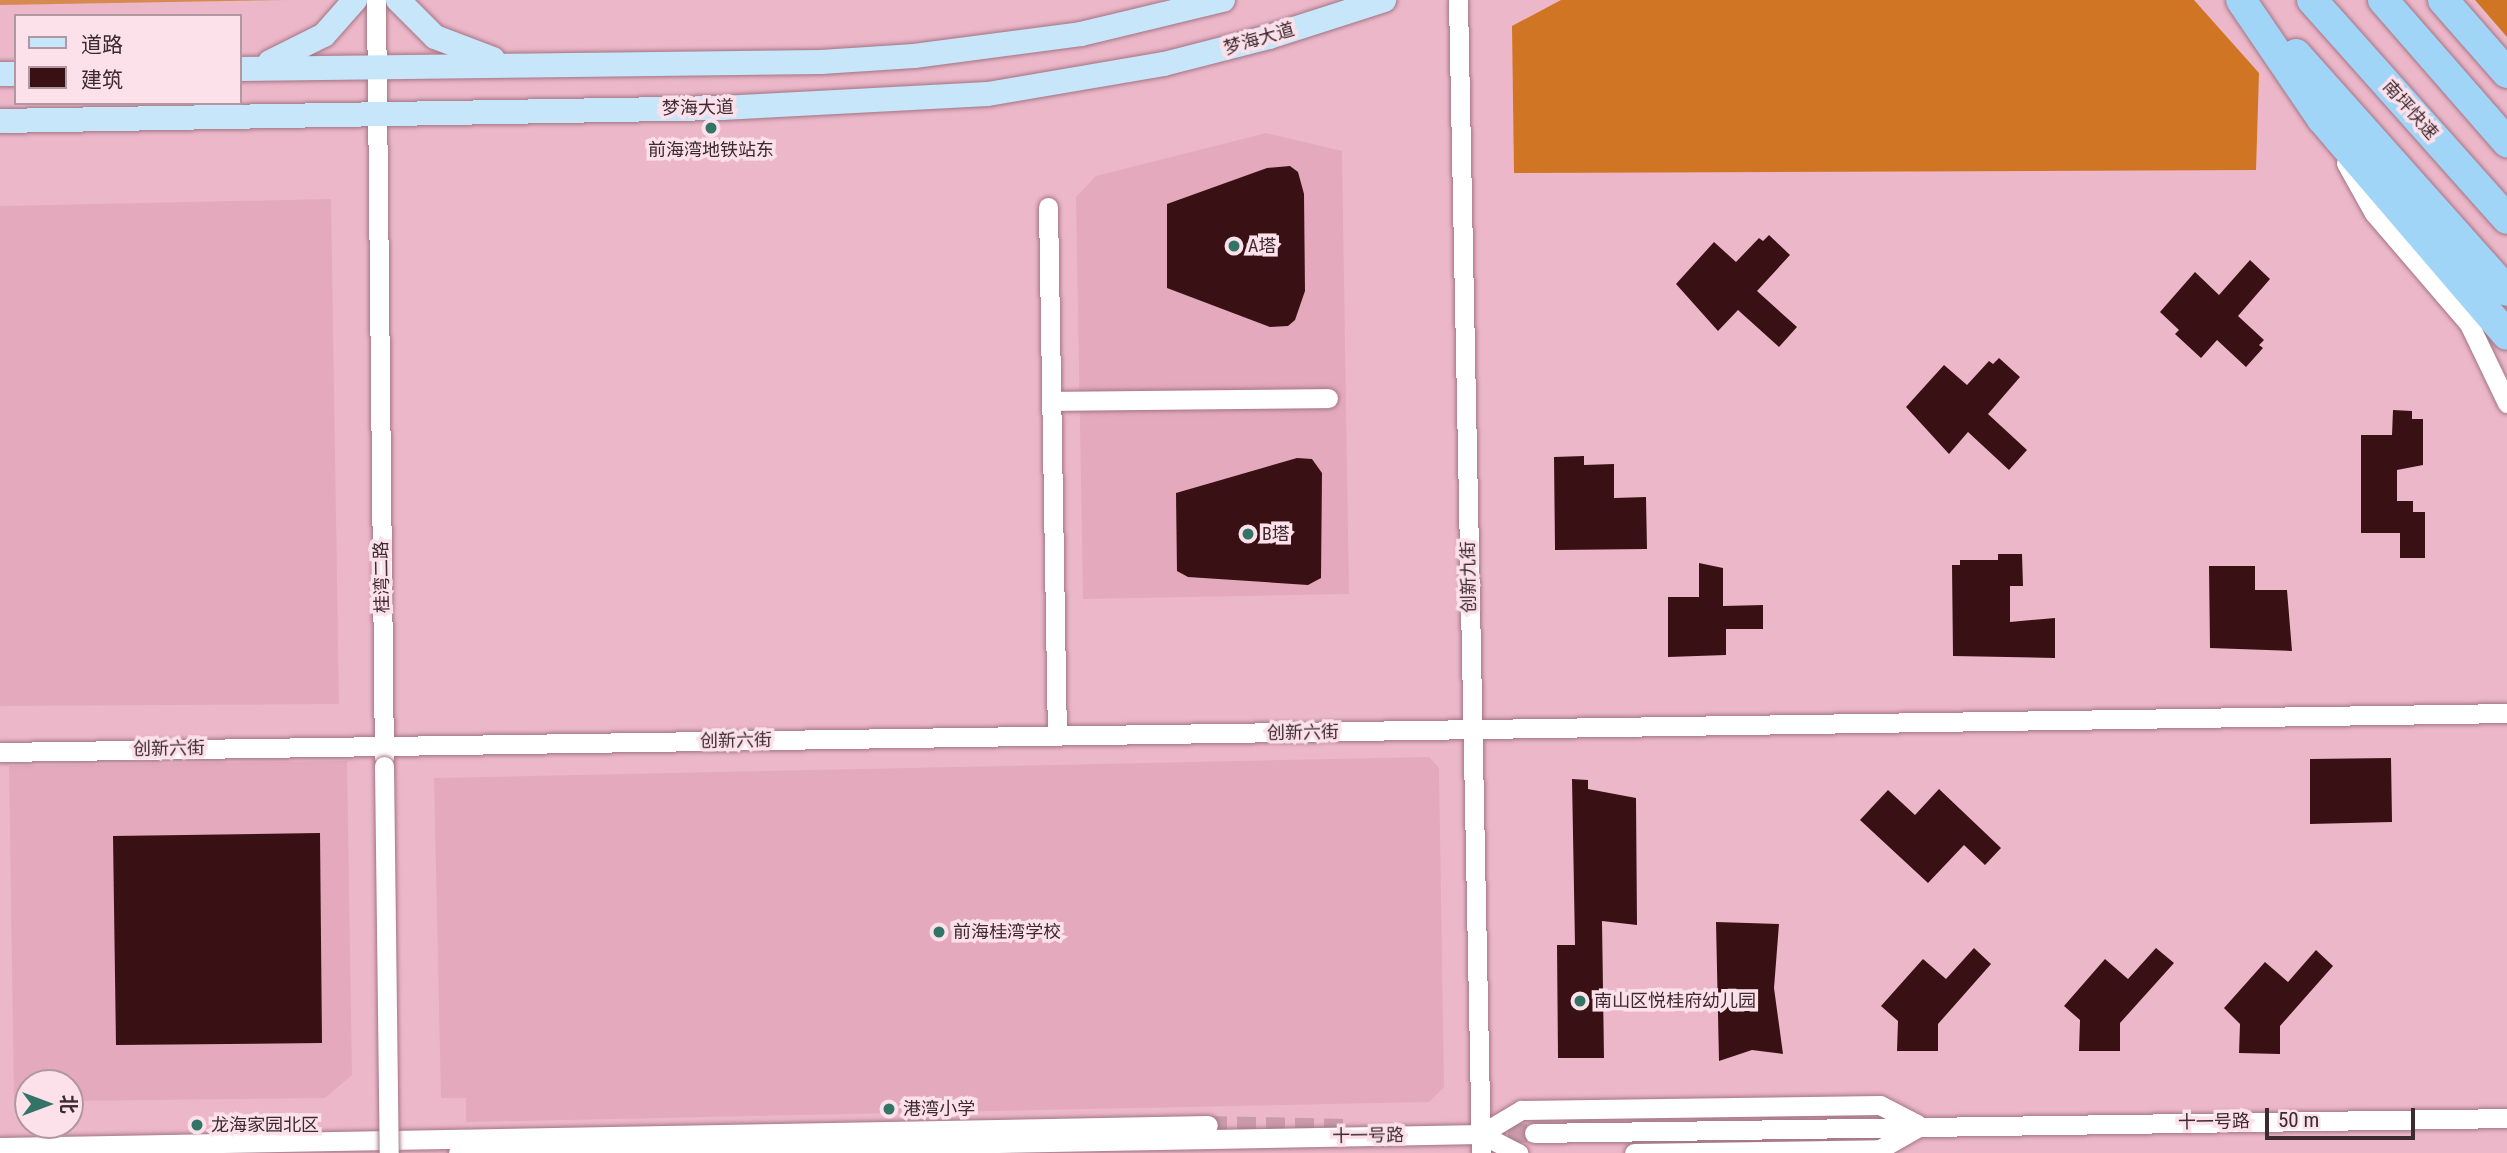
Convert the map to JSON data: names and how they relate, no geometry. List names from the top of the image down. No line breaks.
{"streets":{"highway":["南坪快速"],"main road":["梦海大道"],"street":["桂湾二路","创新九街","创新六街","十一号路"]},"crossings":[["梦海大道","桂湾二路"],["桂湾二路","创新六街"],["创新九街","创新六街"],["创新九街","十一号路"]],"places":["前海湾地铁站东","A塔","B塔","前海桂湾学校","南山区悦桂府幼儿园","港湾小学","龙海家园北区"],"legend":["道路","建筑"],"scale_bar":"50 m","north":"right"}
